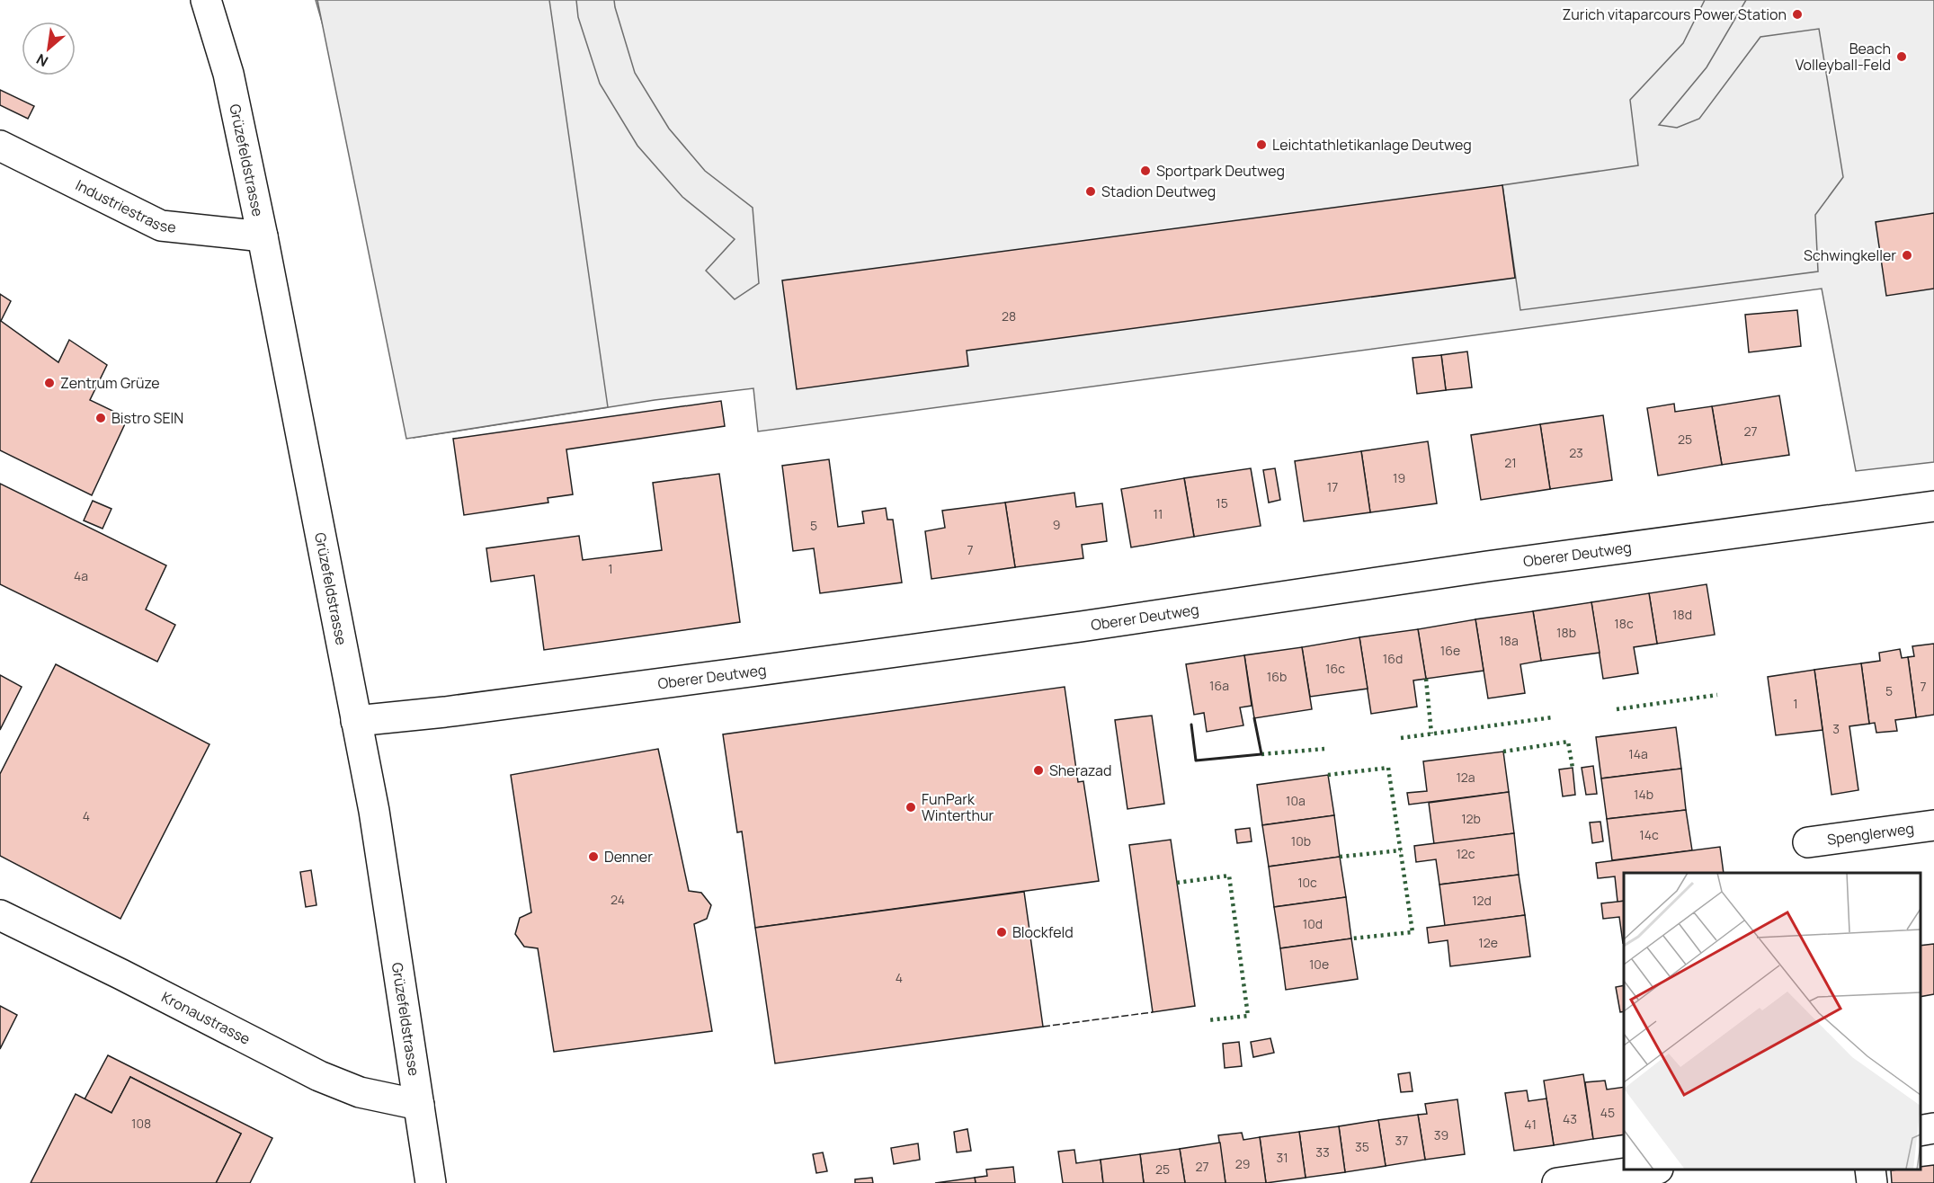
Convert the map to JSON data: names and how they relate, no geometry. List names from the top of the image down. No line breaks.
{"streets":{"street":["Grüzefeldstrasse","Industriestrasse","Oberer Deutweg","Spenglerweg","Kronaustrasse"]},"crossings":[["Grüzefeldstrasse","Industriestrasse"],["Grüzefeldstrasse","Oberer Deutweg"],["Grüzefeldstrasse","Kronaustrasse"]],"places":["Zurich vitaparcours Power Station","Beach Volleyball-Feld","Leichtathletikanlage Deutweg","Sportpark Deutweg","Stadion Deutweg","Schwingkeller","Zentrum Grüze","Bistro SEIN","Sherazad","FunPark Winterthur","Denner","Blockfeld"],"house_numbers":["28","27","25","23","21","19","17","15","11","9","5","7","1","4a","18d","18c","18b","18a","16e","16d","16c","16b","16a","7","5","1","3","14a","12a","14b","10a","4","12b","14c","10b","12c","10c","24","12d","10d","12e","10e","4","45","43","108","41","39","37","35","33","31","29","27","25"],"north":"bottom left"}
